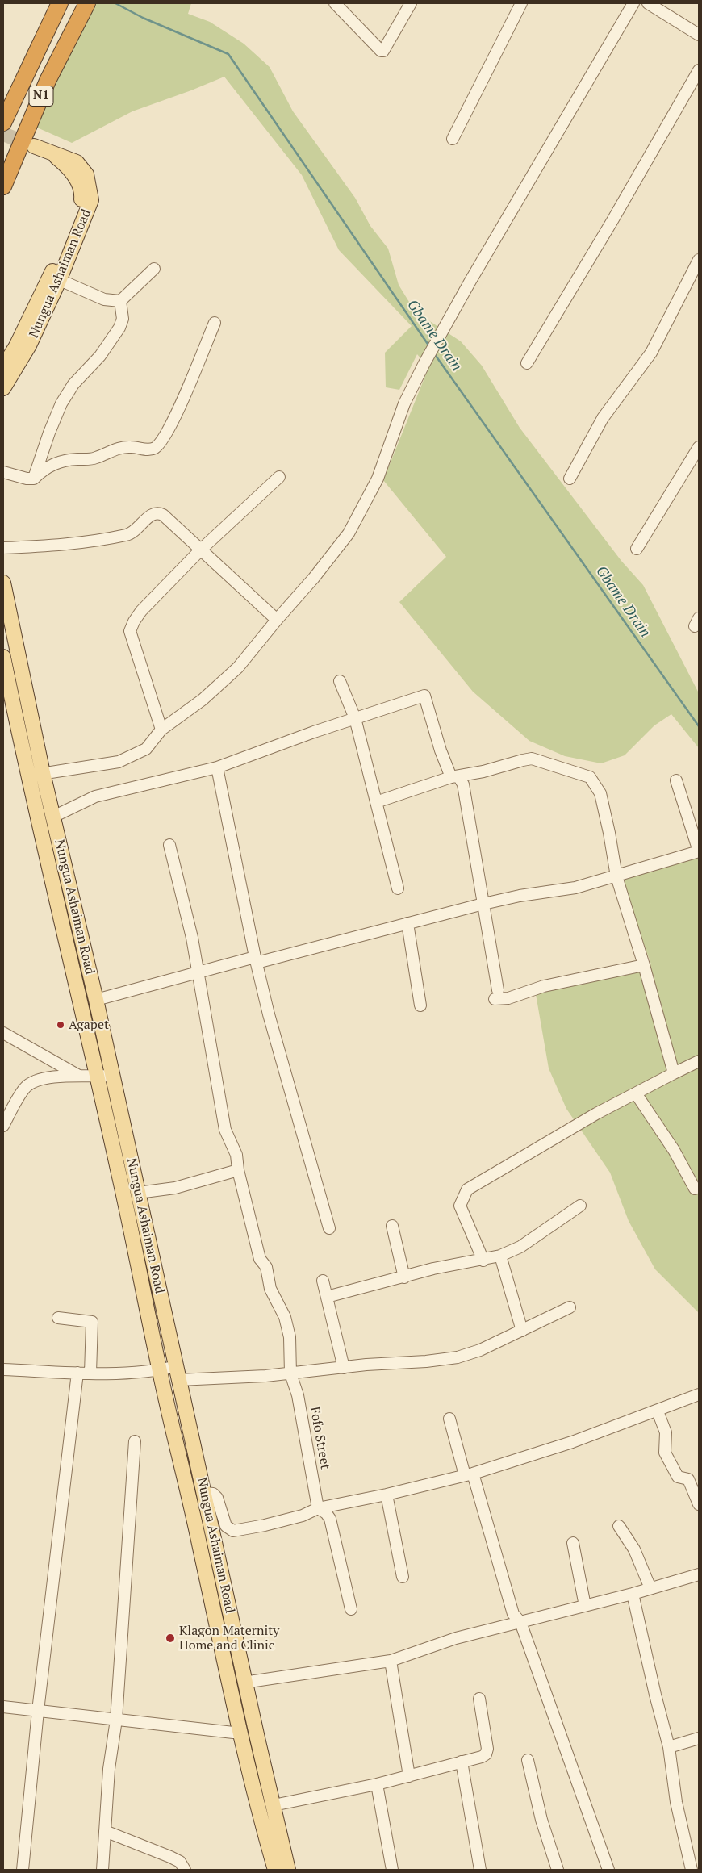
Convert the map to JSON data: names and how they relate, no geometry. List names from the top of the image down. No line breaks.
{"streets":{"highway":["N1"],"main road":["Nungua Ashaiman Road"],"street":["Fofo Street"]},"water":["Gbame Drain"],"places":["Agapet","Klagon Maternity Home and Clinic"]}
